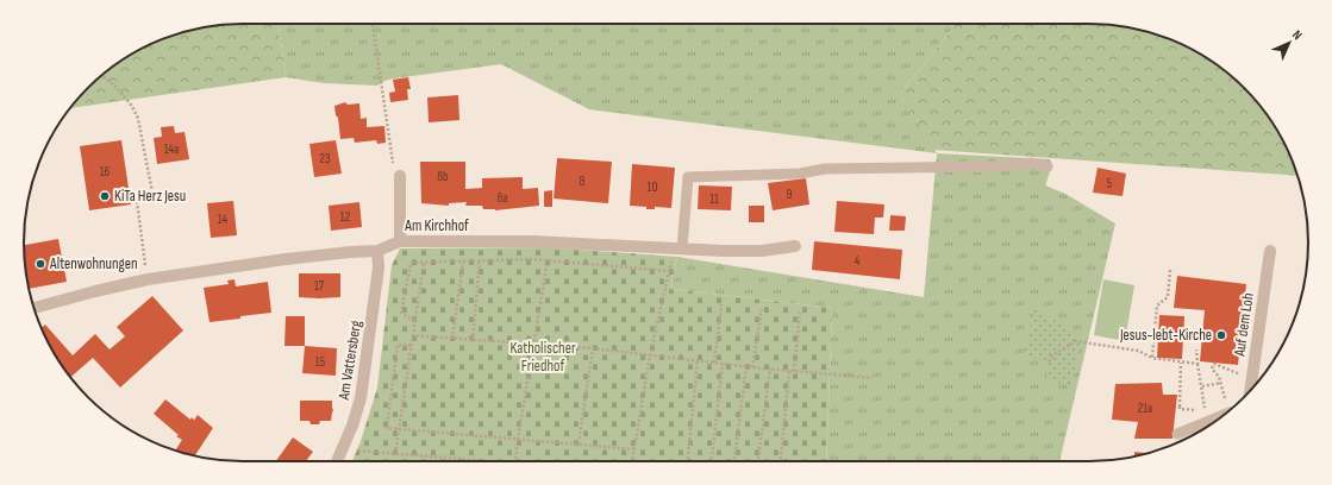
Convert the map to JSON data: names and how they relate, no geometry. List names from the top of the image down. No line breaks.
{"streets":{"street":["Am Kirchhof","Auf dem Loh","Am Vattersberg"]},"crossings":[["Am Kirchhof","Am Vattersberg"]],"parks":["Katholischer Friedhof"],"places":["KiTa Herz Jesu","Altenwohnungen","Jesus-lebt-Kirche"],"house_numbers":["14a","23","16","8b","8","5","10","9","8a","11","12","14","4","17","15","21a"],"north":"top right"}
